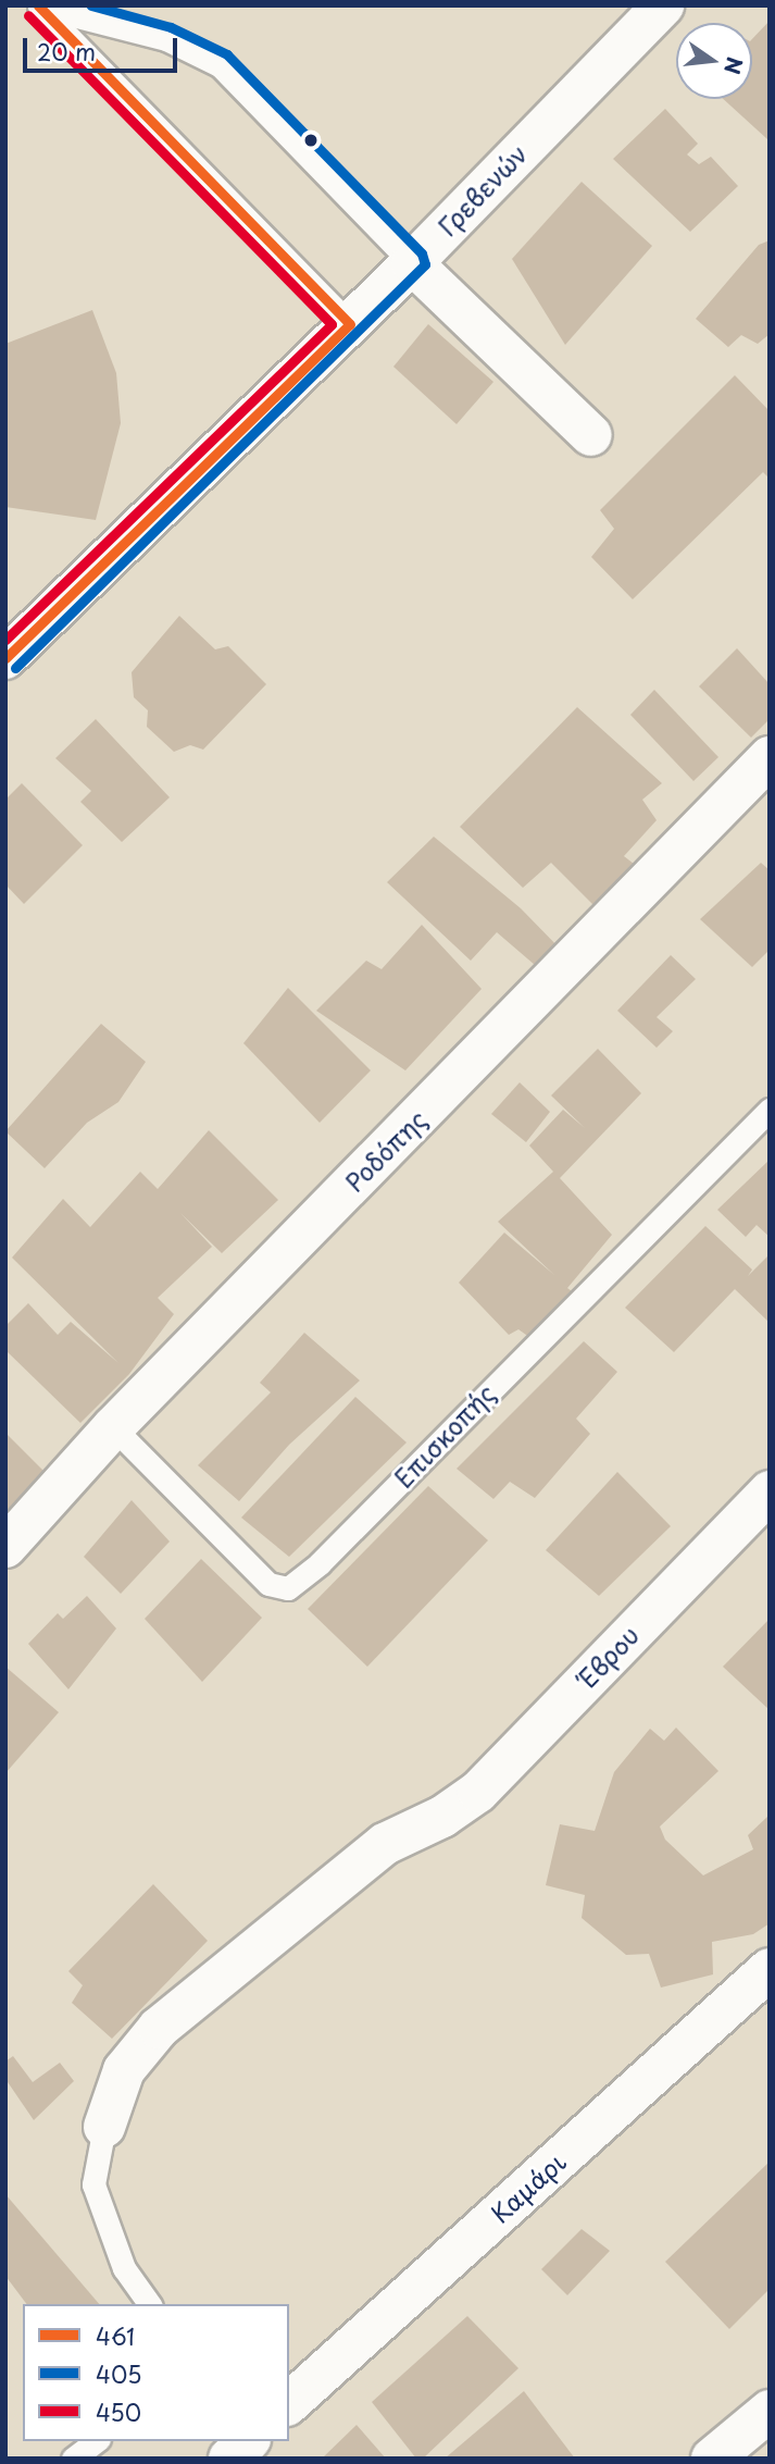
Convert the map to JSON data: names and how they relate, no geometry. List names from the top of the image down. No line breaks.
{"streets":{"street":["Γρεβενών","Ροδόπης","Έβρου","Καμάρι"],"lane":["Επισκοπής"]},"crossings":[["Ροδόπης","Επισκοπής"]],"lines":["transit line 461","transit line 405","transit line 450"],"legend":["461","405","450"],"scale_bar":"20 m","north":"right"}
